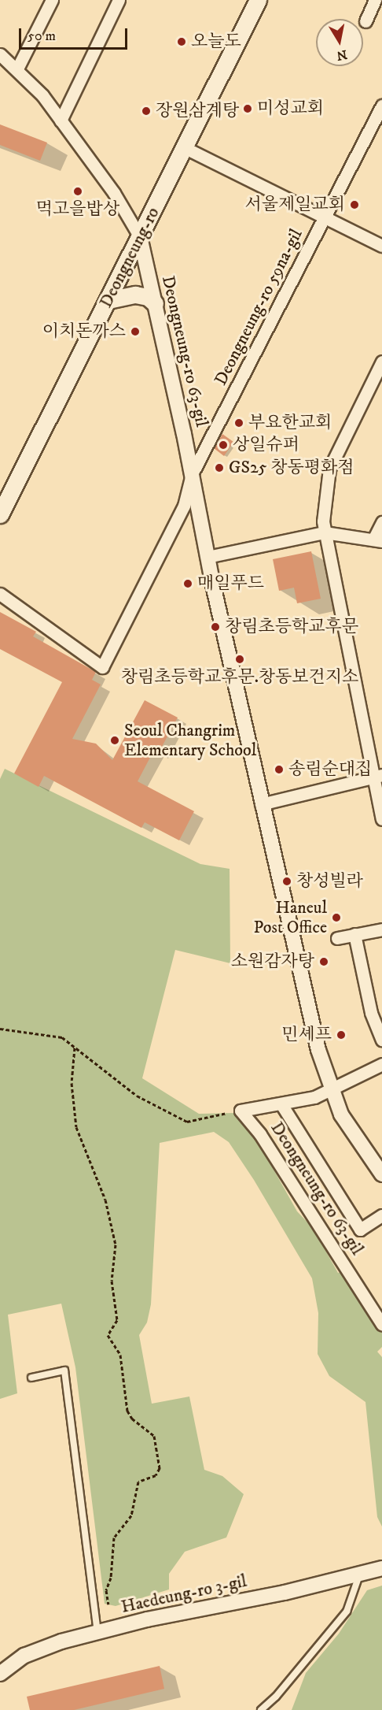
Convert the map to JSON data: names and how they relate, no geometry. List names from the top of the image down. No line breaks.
{"streets":{"main road":["Deongneung-ro"],"street":["Deongneung-ro 59na-gil","Deongneung-ro 63-gil","Haedeung-ro 3-gil"]},"crossings":[["Deongneung-ro","Deongneung-ro 63-gil"],["Deongneung-ro 59na-gil","Deongneung-ro 63-gil"]],"places":["오늘도","미성교회","장원삼계탕","먹고을밥상","서울제일교회","이치돈까스","부요한교회","상일슈퍼","GS25 창동평화점","매일푸드","창림초등학교후문","창림초등학교후문.창동보건지소","Seoul Changrim Elementary School","송림순대집","창성빌라","Haneul Post Office","소원감자탕","민셰프"],"scale_bar":"50 m","north":"bottom"}
